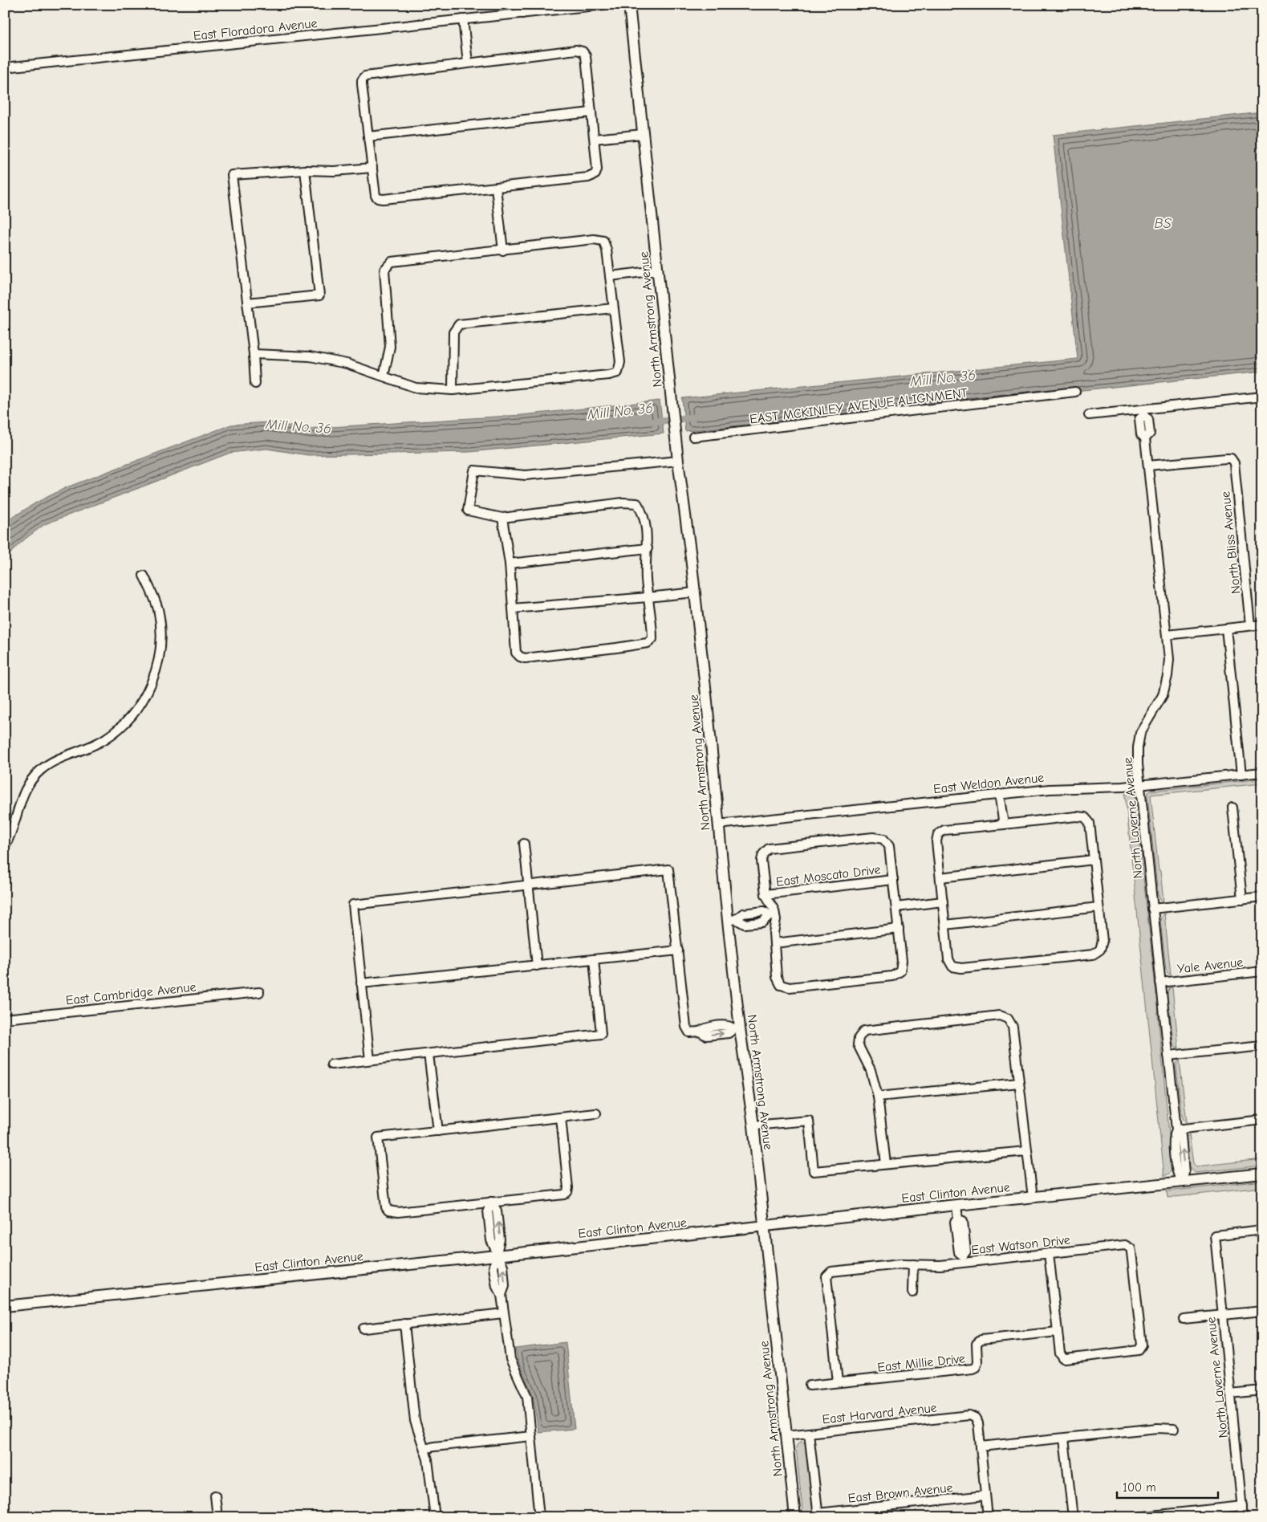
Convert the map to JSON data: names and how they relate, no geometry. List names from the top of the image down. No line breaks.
{"streets":{"street":["East Floradora Avenue","North Armstrong Avenue","EAST MCKINLEY AVENUE ALIGNMENT","North Bliss Avenue","East Weldon Avenue","North Laverne Avenue","East Moscato Drive","Yale Avenue","East Cambridge Avenue","East Clinton Avenue","East Watson Drive","East Millie Drive","East Harvard Avenue","East Brown Avenue"]},"crossings":[["North Armstrong Avenue","East Weldon Avenue"],["North Armstrong Avenue","East Clinton Avenue"],["North Armstrong Avenue","East Harvard Avenue"],["North Bliss Avenue","North Laverne Avenue"],["East Weldon Avenue","North Laverne Avenue"],["North Laverne Avenue","Yale Avenue"],["North Laverne Avenue","East Clinton Avenue"],["East Watson Drive","East Millie Drive"]],"water":["BS","Mill No. 36"],"scale_bar":"100 m"}
